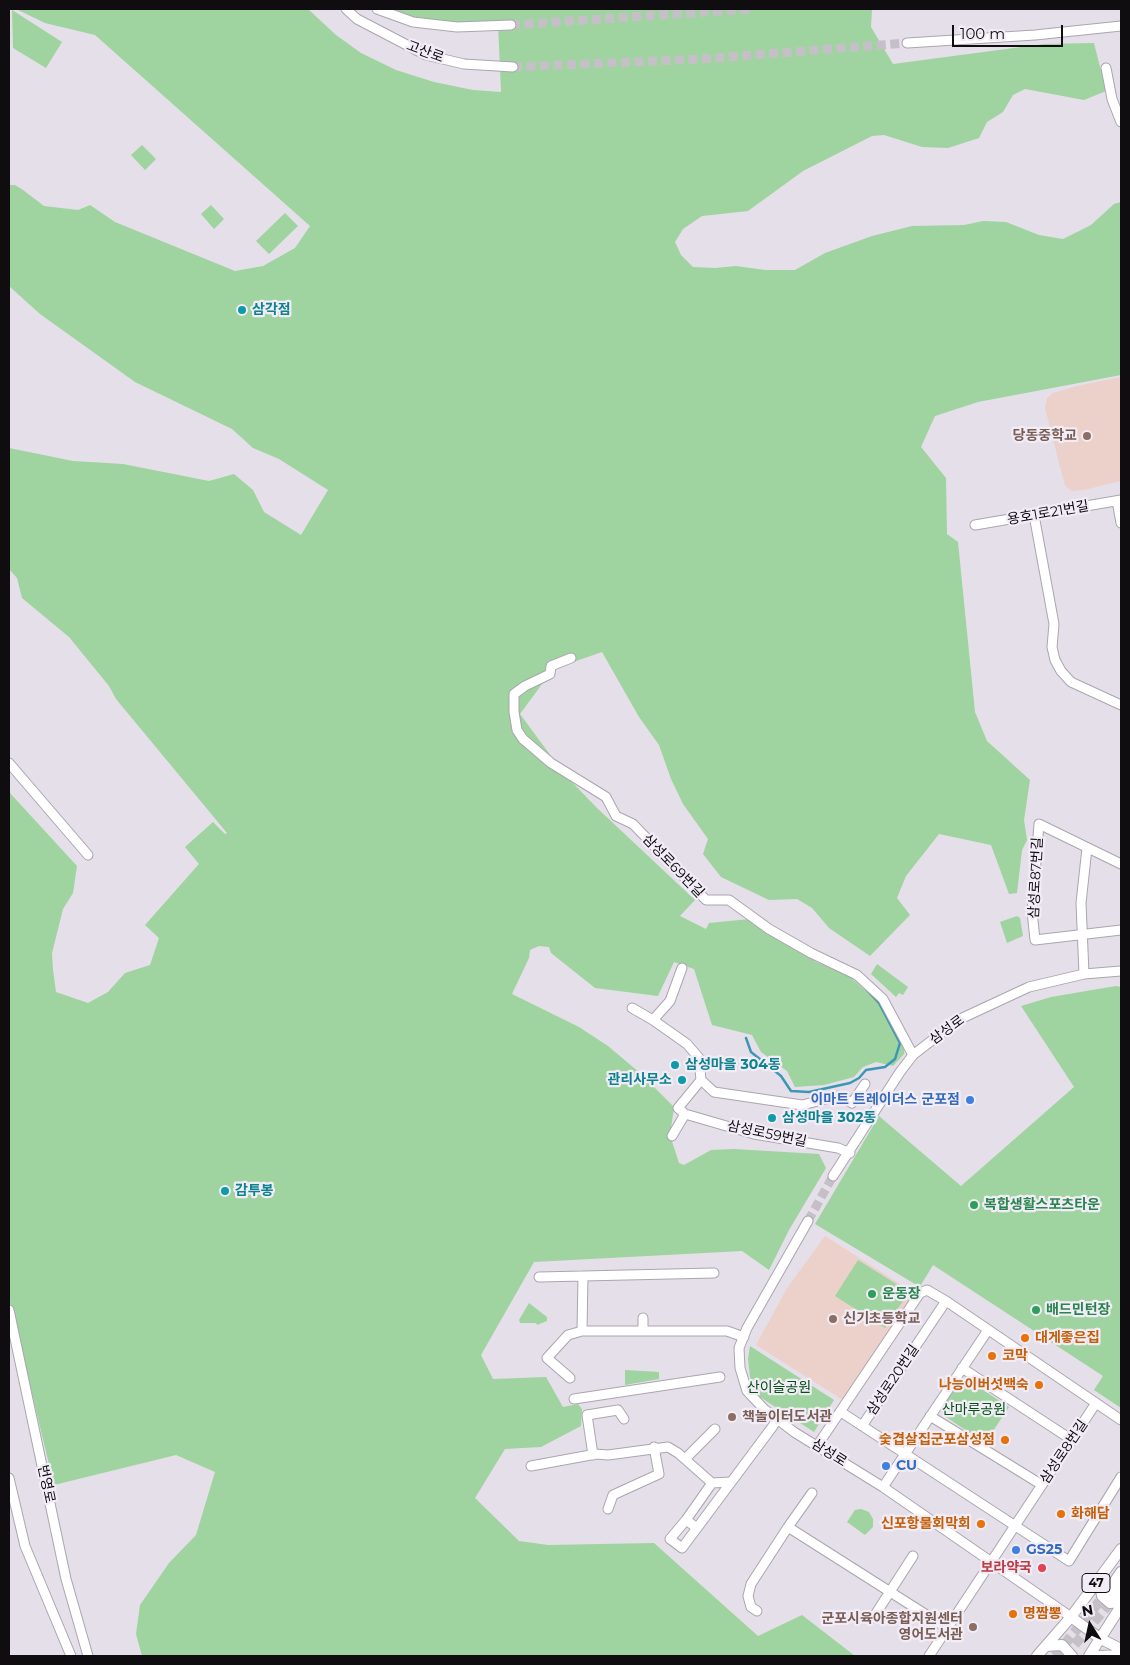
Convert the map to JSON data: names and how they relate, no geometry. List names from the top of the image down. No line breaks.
{"streets":{"main road":["47"],"street":["고산로","용호1로21번길","삼성로69번길","삼성로87번길","삼성로","삼성로59번길","삼성로20번길","삼성로8번길","번영로"]},"crossings":[["삼성로69번길","삼성로"],["삼성로","삼성로59번길"],["삼성로","삼성로8번길"],["삼성로","47"],["삼성로20번길","삼성로8번길"]],"parks":["산이슬공원","산마루공원"],"places":["삼각점","당동중학교","삼성마을 304동","관리사무소","이마트 트레이더스 군포점","삼성마을 302동","감투봉","복합생활스포츠타운","운동장","배드민턴장","신기초등학교","대게좋은집","코막","나능이버섯백숙","책놀이터도서관","숯겹살집군포삼성점","CU","화해담","신포항물회막회","GS25","보라약국","명짬뽕","군포시육아종합지원센터 영어도서관"],"scale_bar":"100 m","north":"top"}
